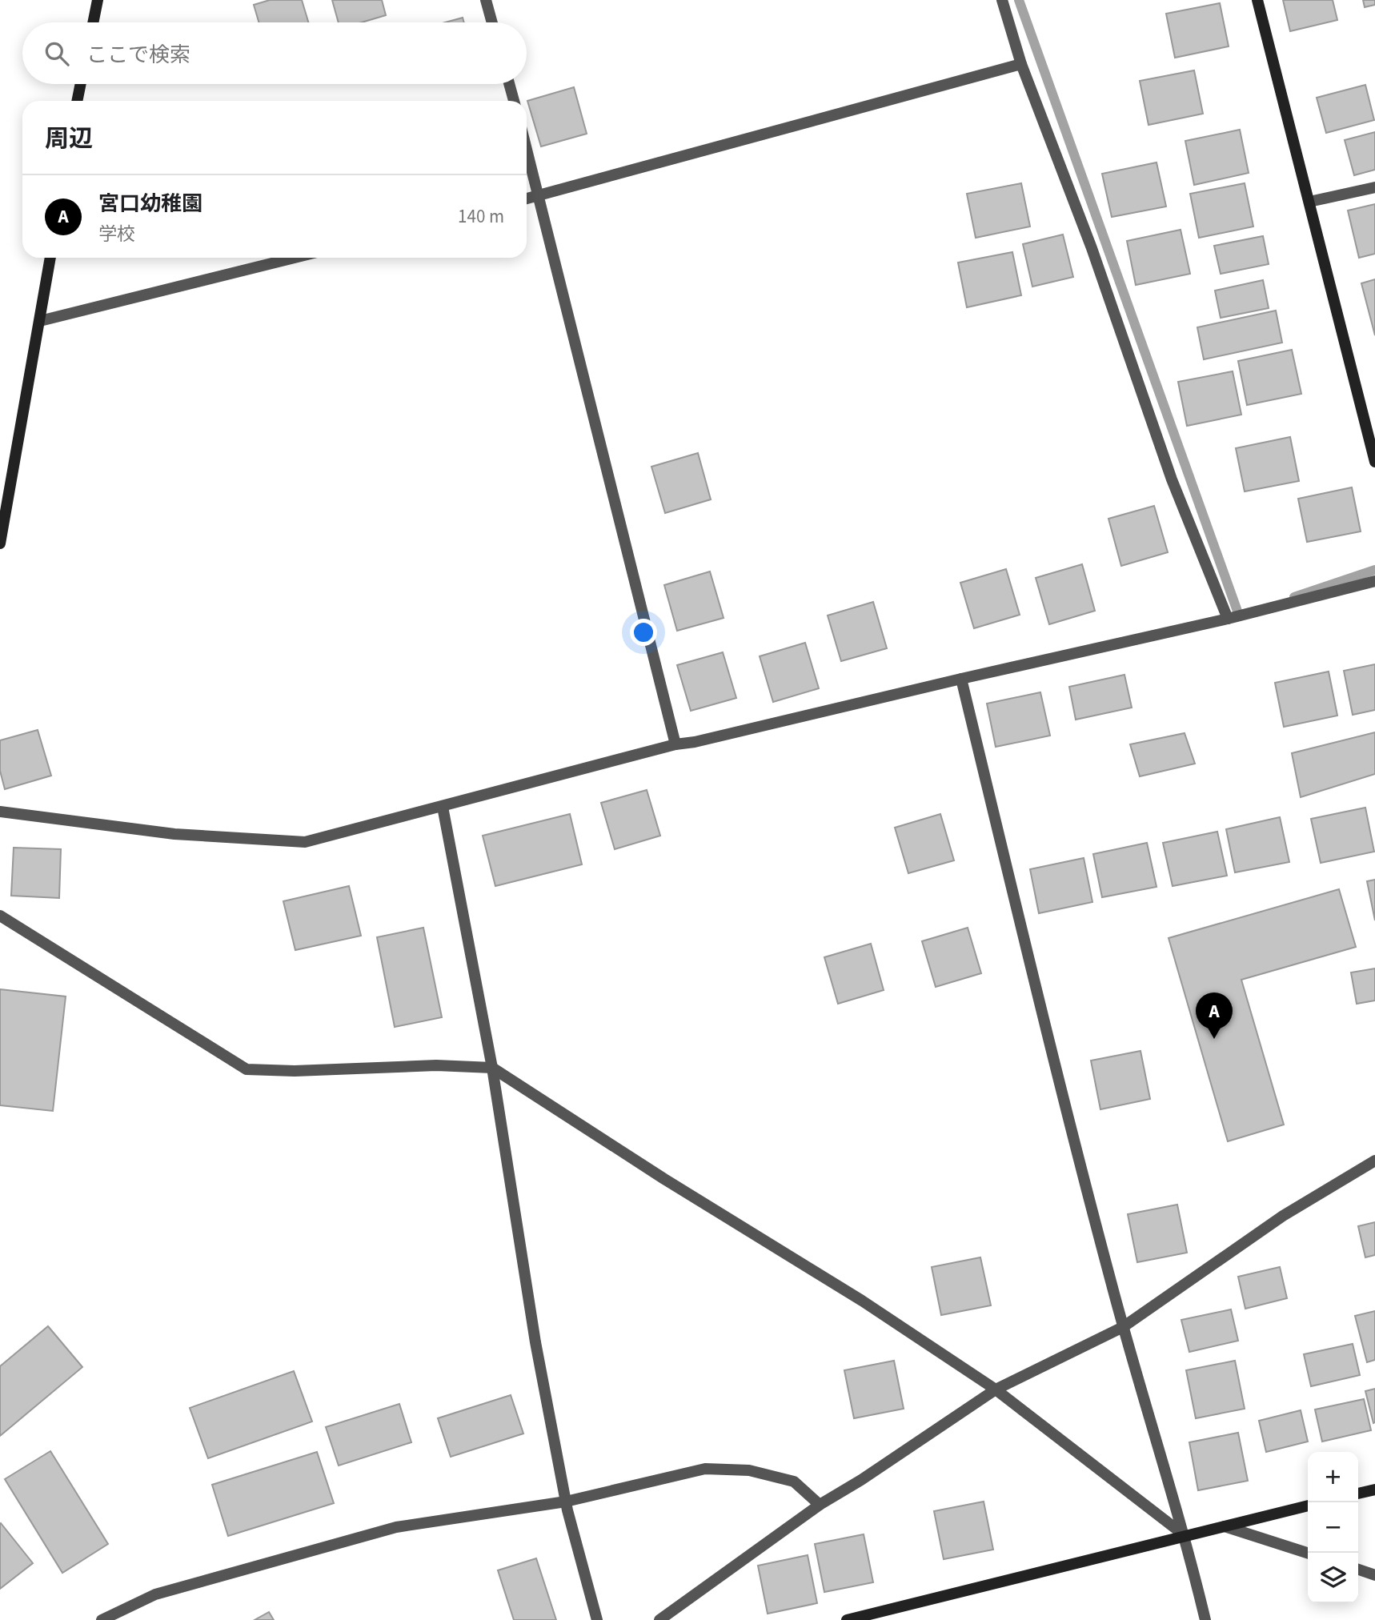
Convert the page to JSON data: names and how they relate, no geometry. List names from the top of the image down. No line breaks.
{"page":{"search":"ここで検索","heading":"周辺","list":[{"mark":"A","name":"宮口幼稚園","note":"学校","value":"140 m"}],"pins":"A","map_buttons":["+","−"]}}
